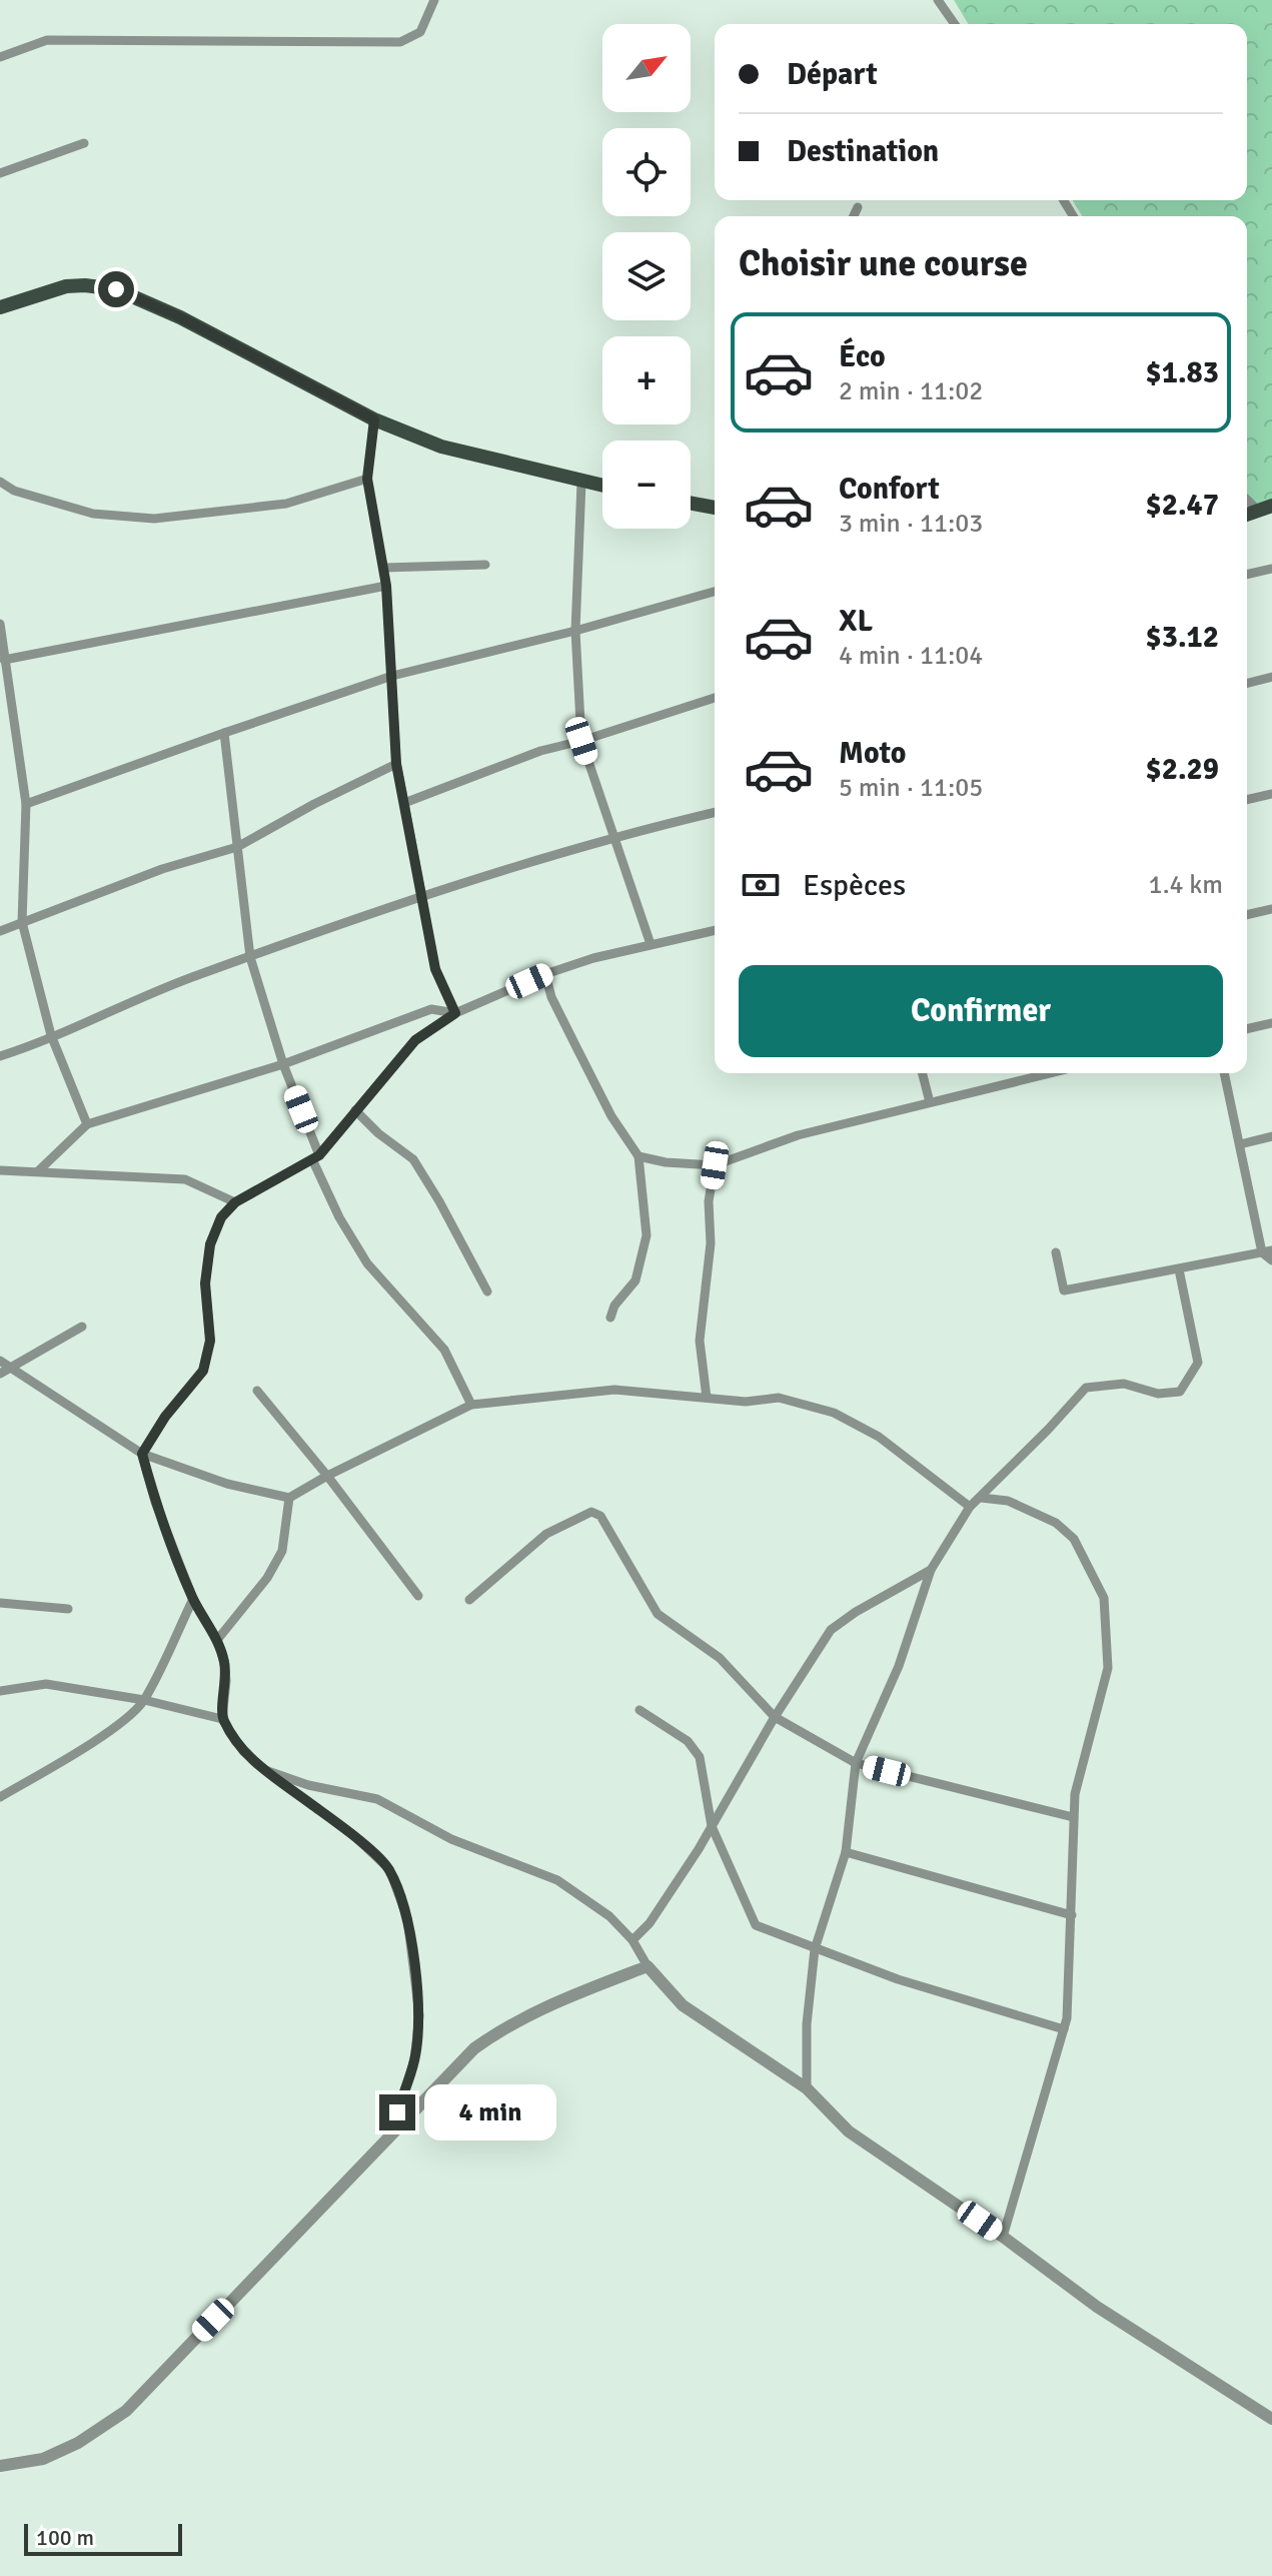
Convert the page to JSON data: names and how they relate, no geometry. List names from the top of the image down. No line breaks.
{"scale_bar":"100 m","north":"top right","page":{"map_buttons":["+","−"],"banner":["Départ","Destination"],"heading":"Choisir une course","list":[{"name":"Éco","note":"2 min · 11:02","value":"$1.83"},{"name":"Confort","note":"3 min · 11:03","value":"$2.47"},{"name":"XL","note":"4 min · 11:04","value":"$3.12"},{"name":"Moto","note":"5 min · 11:05","value":"$2.29"}],"pay":["Espèces","1.4 km"],"buttons":"Confirmer","bubble":"4 min","scale":"100 m"}}
